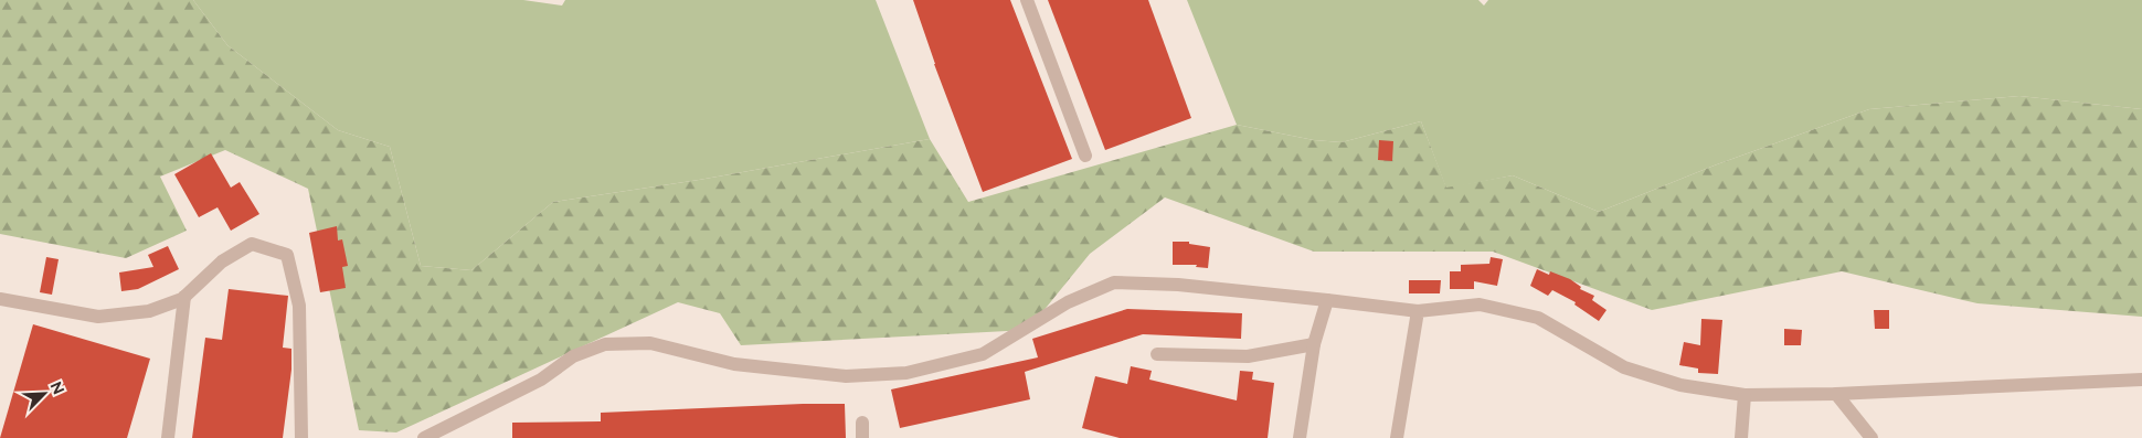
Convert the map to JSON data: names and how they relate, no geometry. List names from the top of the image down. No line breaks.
{"north":"top right"}
